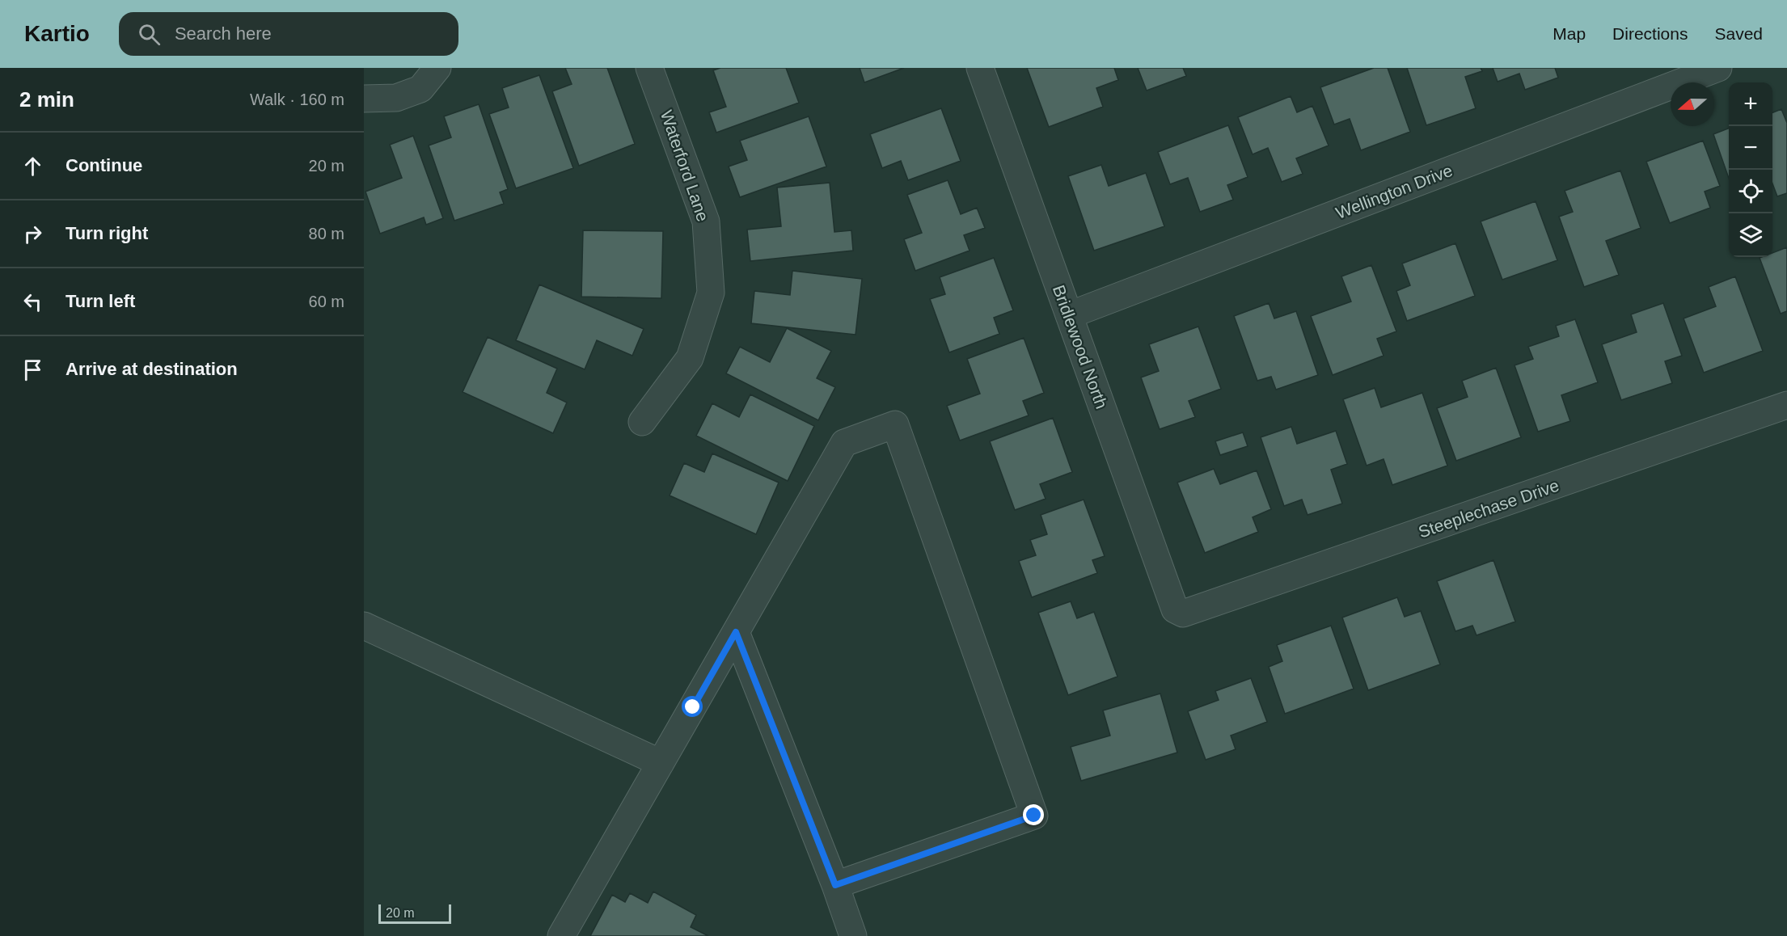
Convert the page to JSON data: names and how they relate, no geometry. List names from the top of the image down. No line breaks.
{"streets":{"street":["Waterford Lane","Wellington Drive","Bridlewood North","Steeplechase Drive"]},"crossings":[["Wellington Drive","Bridlewood North"],["Bridlewood North","Steeplechase Drive"]],"scale_bar":"20 m","north":"left","page":{"header":"Kartio","search":"Search here","nav":["Map","Directions","Saved"],"heading":["2 min","Walk · 160 m"],"map_buttons":["+","−"],"list":[["Continue","20 m"],["Turn right","80 m"],["Turn left","60 m"],"Arrive at destination"],"scale":"20 m"}}
